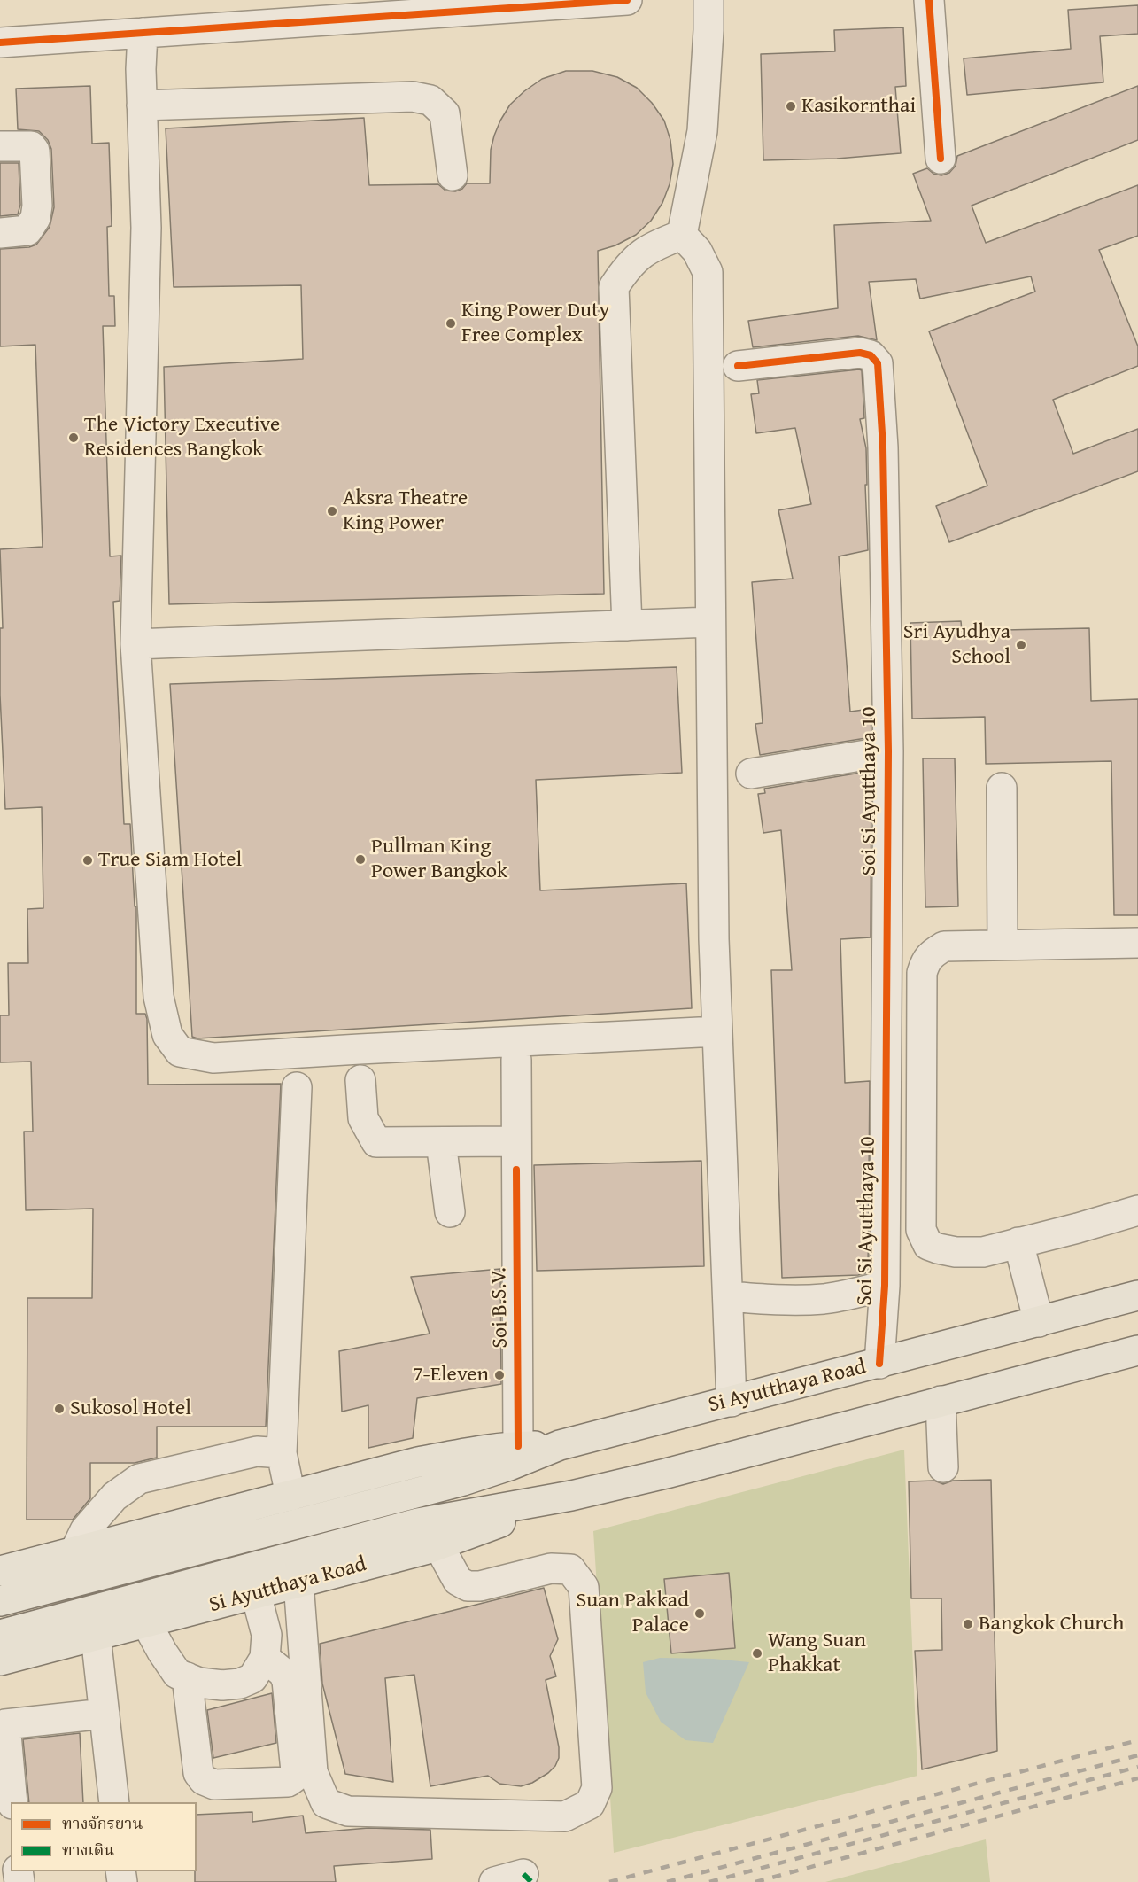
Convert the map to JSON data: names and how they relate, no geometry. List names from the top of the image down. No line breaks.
{"streets":{"main road":["Si Ayutthaya Road"],"street":["Soi Si Ayutthaya 10","Soi B.S.V."]},"crossings":[["Soi Si Ayutthaya 10","Si Ayutthaya Road"],["Soi B.S.V.","Si Ayutthaya Road"]],"places":["Kasikornthai","King Power Duty Free Complex","The Victory Executive Residences Bangkok","Aksra Theatre King Power","Sri Ayudhya School","Pullman King Power Bangkok","True Siam Hotel","7-Eleven","Sukosol Hotel","Suan Pakkad Palace","Bangkok Church","Wang Suan Phakkat"],"legend":["ทางจักรยาน","ทางเดิน"]}
